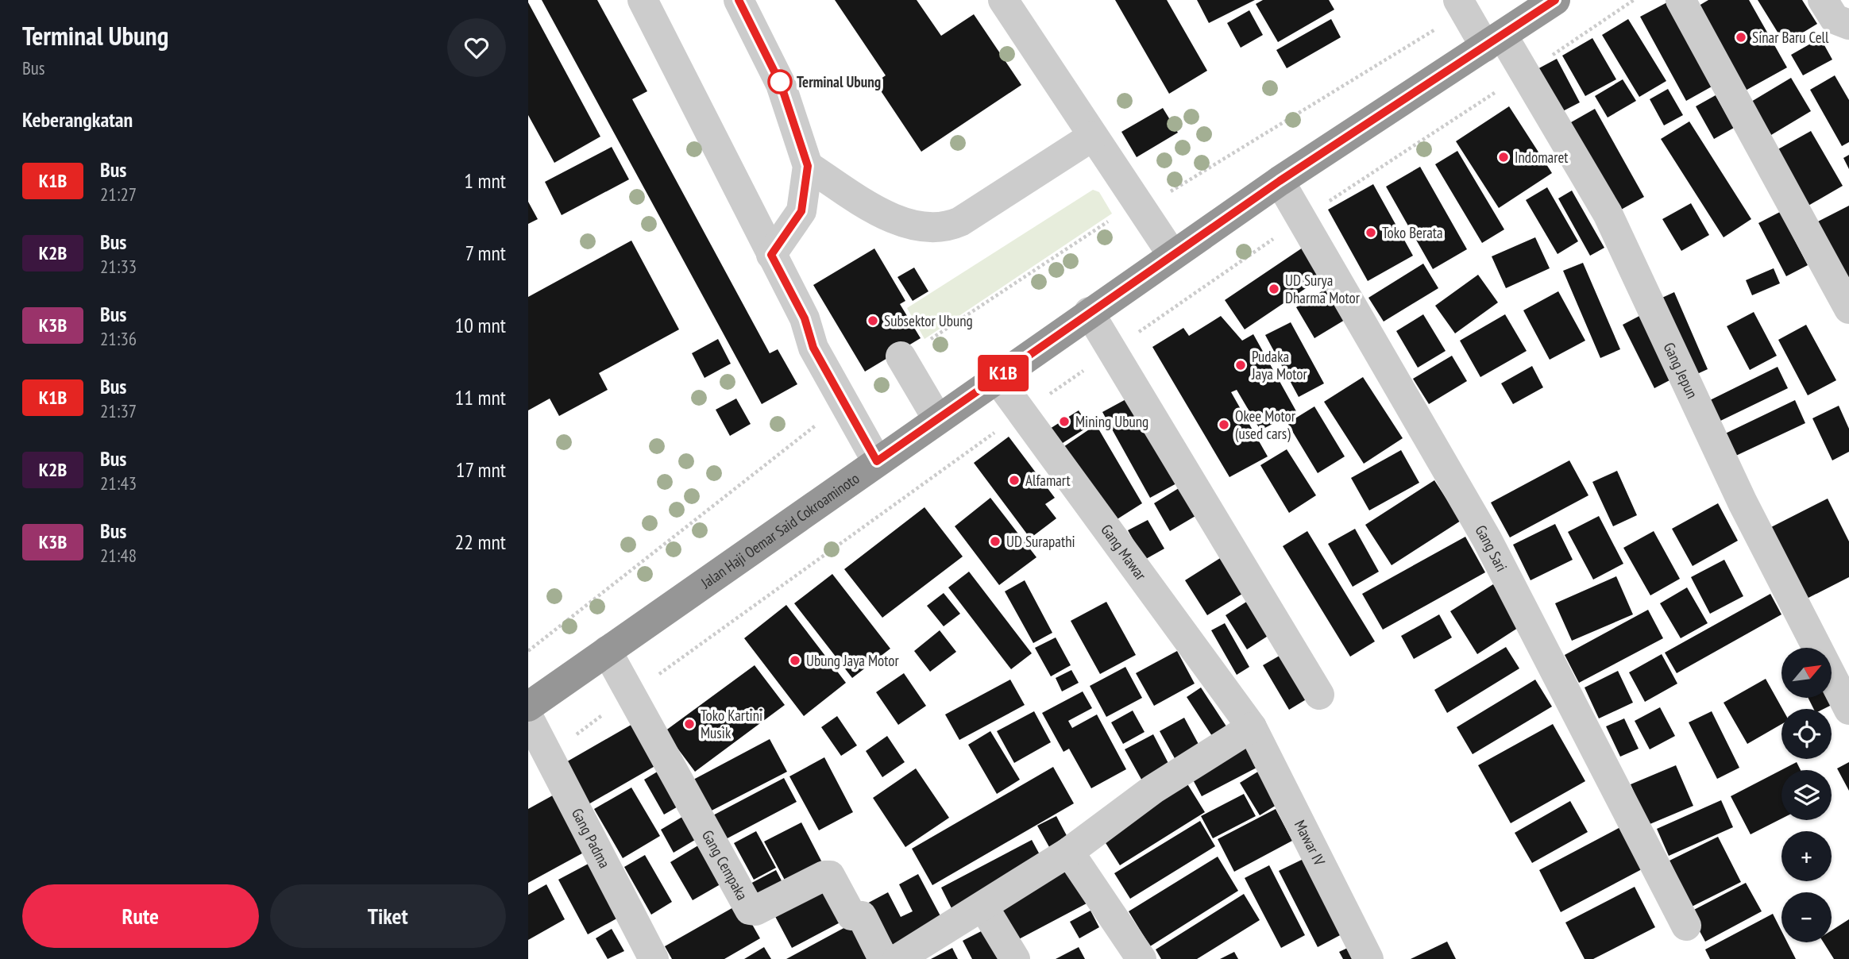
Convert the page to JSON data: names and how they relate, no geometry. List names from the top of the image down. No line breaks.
{"streets":{"highway":["Jalan Haji Oemar Said Cokroaminoto"],"street":["Gang Jepun","Gang Sari","Gang Mawar","Gang Padma","Mawar IV","Gang Cempaka"]},"crossings":[["Gang Jepun","Jalan Haji Oemar Said Cokroaminoto"],["Jalan Haji Oemar Said Cokroaminoto","Gang Sari"],["Jalan Haji Oemar Said Cokroaminoto","Gang Mawar"],["Jalan Haji Oemar Said Cokroaminoto","Gang Cempaka"],["Gang Mawar","Mawar IV"]],"places":["Sinar Baru Cell","Terminal Ubung","Indomaret","Toko Berata","UD Surya Dharma Motor","Subsektor Ubung","Pudaka Jaya Motor","Mining Ubung","Okee Motor (used cars)","Alfamart","UD Surapathi","Ubung Jaya Motor","Toko Kartini Musik"],"lines":["bus line K1B"],"north":"top right","page":{"heading":[["Terminal Ubung","Bus"],"Keberangkatan"],"on_map":"K1B","list":[{"mark":"K1B","name":"Bus","note":"21:27","value":"1 mnt"},{"mark":"K2B","name":"Bus","note":"21:33","value":"7 mnt"},{"mark":"K3B","name":"Bus","note":"21:36","value":"10 mnt"},{"mark":"K1B","name":"Bus","note":"21:37","value":"11 mnt"},{"mark":"K2B","name":"Bus","note":"21:43","value":"17 mnt"},{"mark":"K3B","name":"Bus","note":"21:48","value":"22 mnt"}],"map_buttons":["+","−"],"buttons":["Rute","Tiket"]}}
